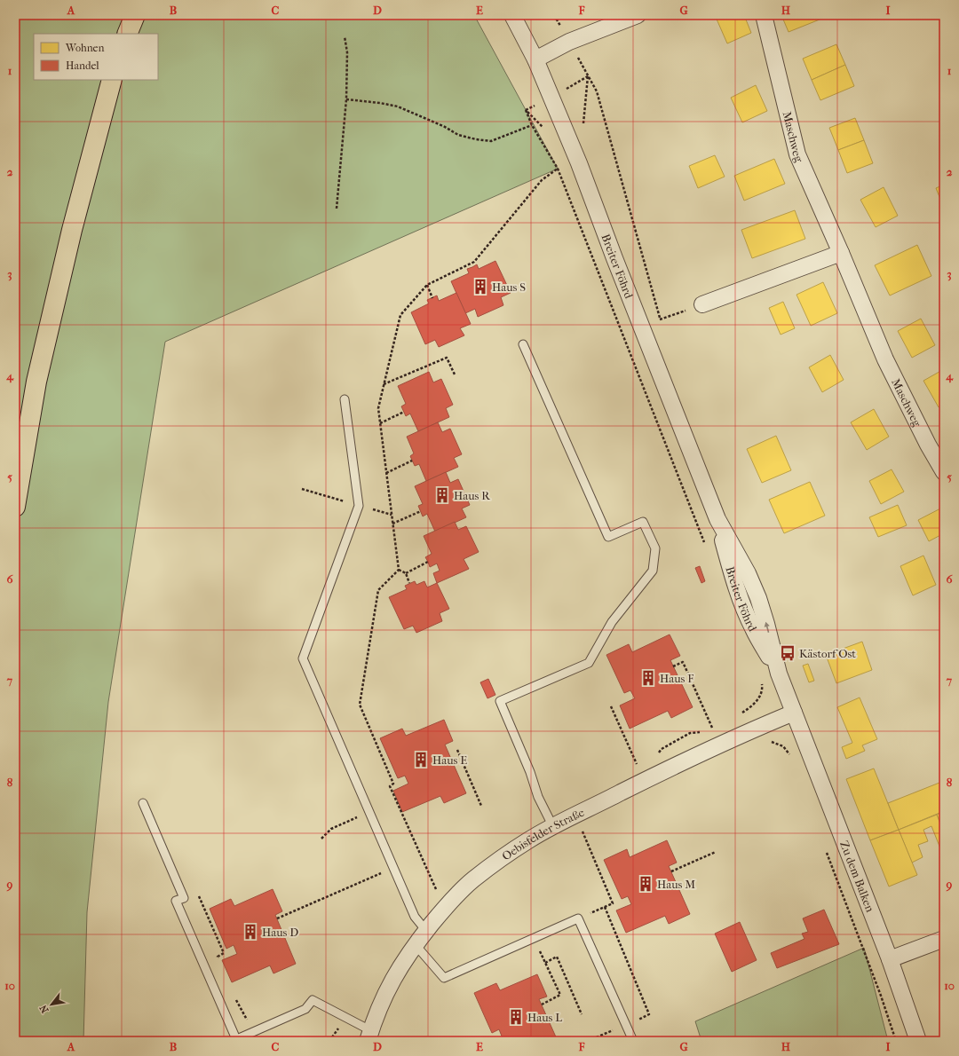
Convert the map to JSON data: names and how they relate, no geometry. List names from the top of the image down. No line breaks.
{"streets":{"street":["Maschweg","Breiter Föhrd","Oebisfelder Straße","Zu dem Balken"]},"crossings":[["Breiter Föhrd","Oebisfelder Straße"],["Breiter Föhrd","Zu dem Balken"],["Oebisfelder Straße","Zu dem Balken"]],"places":{"building":["Haus S","Haus R","Haus F","Haus E","Haus M","Haus D","Haus L"],"bus stop":["Kästorf Ost"]},"legend":["Wohnen","Handel"],"north":"bottom left","grid":{"columns":["A","B","C","D","E","F","G","H","I"],"rows":["1","2","3","4","5","6","7","8","9","10"]}}
